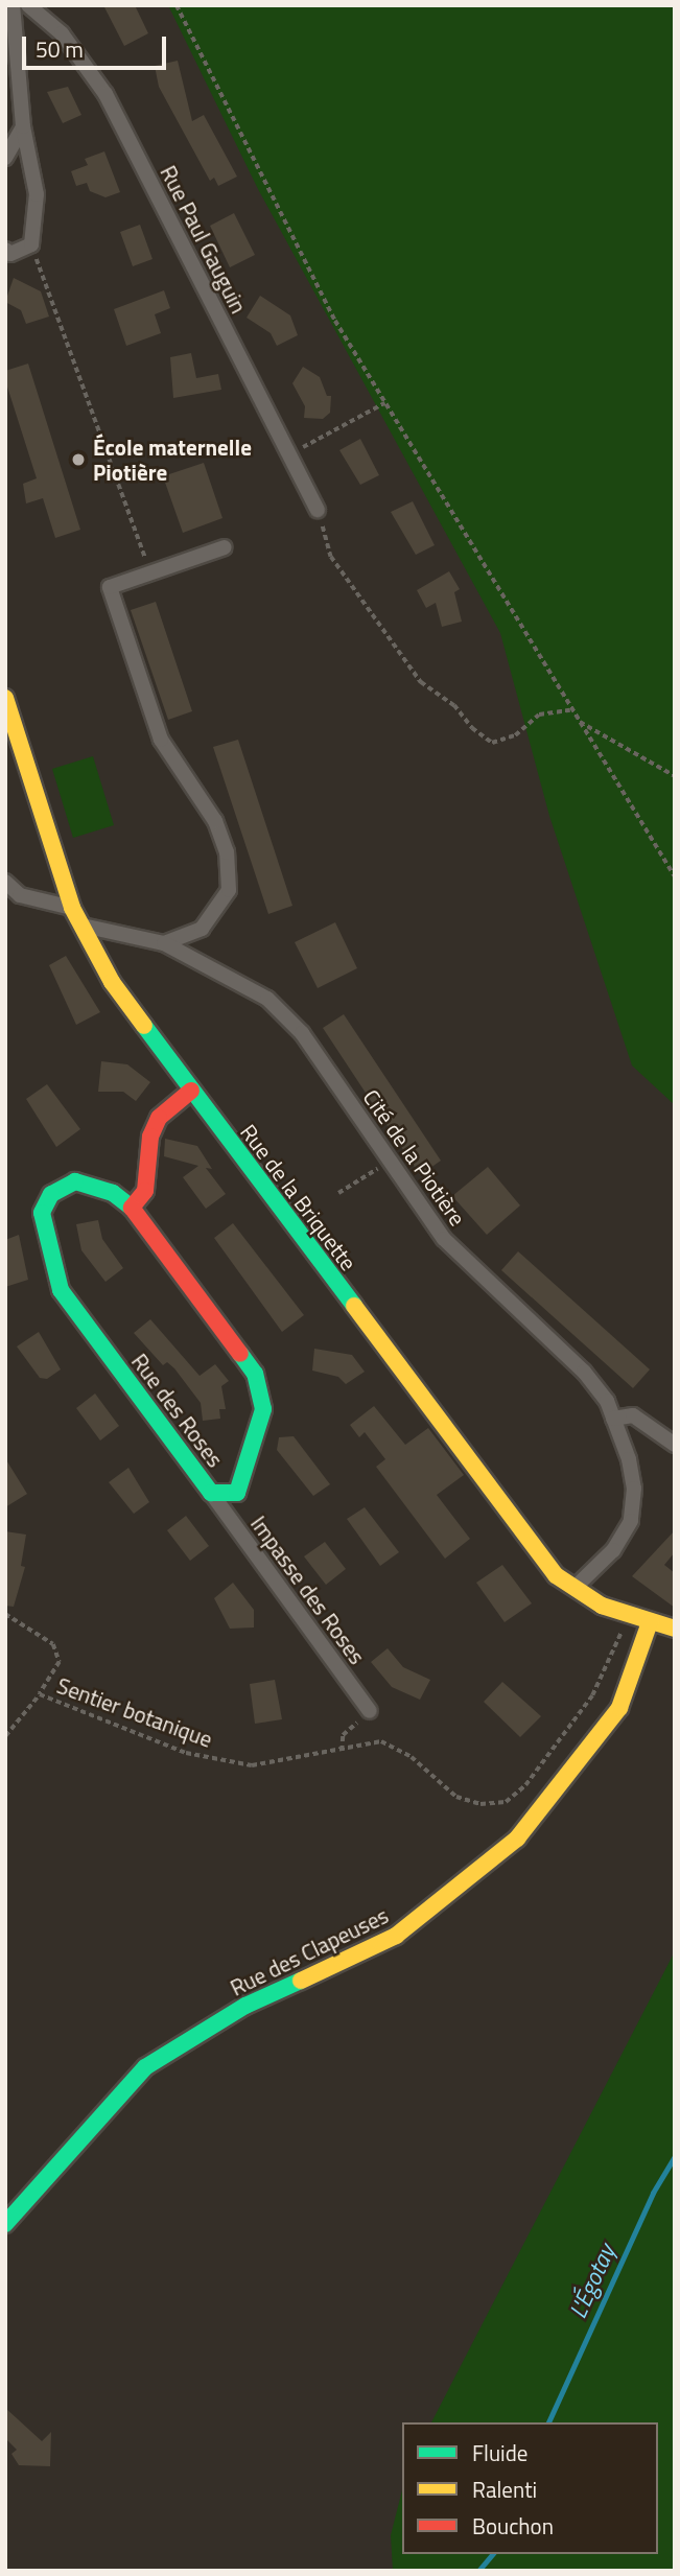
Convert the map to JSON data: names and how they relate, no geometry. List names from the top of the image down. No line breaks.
{"streets":{"street":["Rue Paul Gauguin","Cité de la Piotière","Rue de la Briquette","Rue des Roses","Impasse des Roses","Rue des Clapeuses"],"path":["Sentier botanique"]},"crossings":[["Cité de la Piotière","Rue de la Briquette"],["Rue de la Briquette","Sentier botanique"],["Rue de la Briquette","Rue des Clapeuses"],["Rue des Roses","Impasse des Roses"]],"water":["L'Égotay"],"places":["École maternelle Piotière"],"legend":["Fluide","Ralenti","Bouchon"],"scale_bar":"50 m"}
